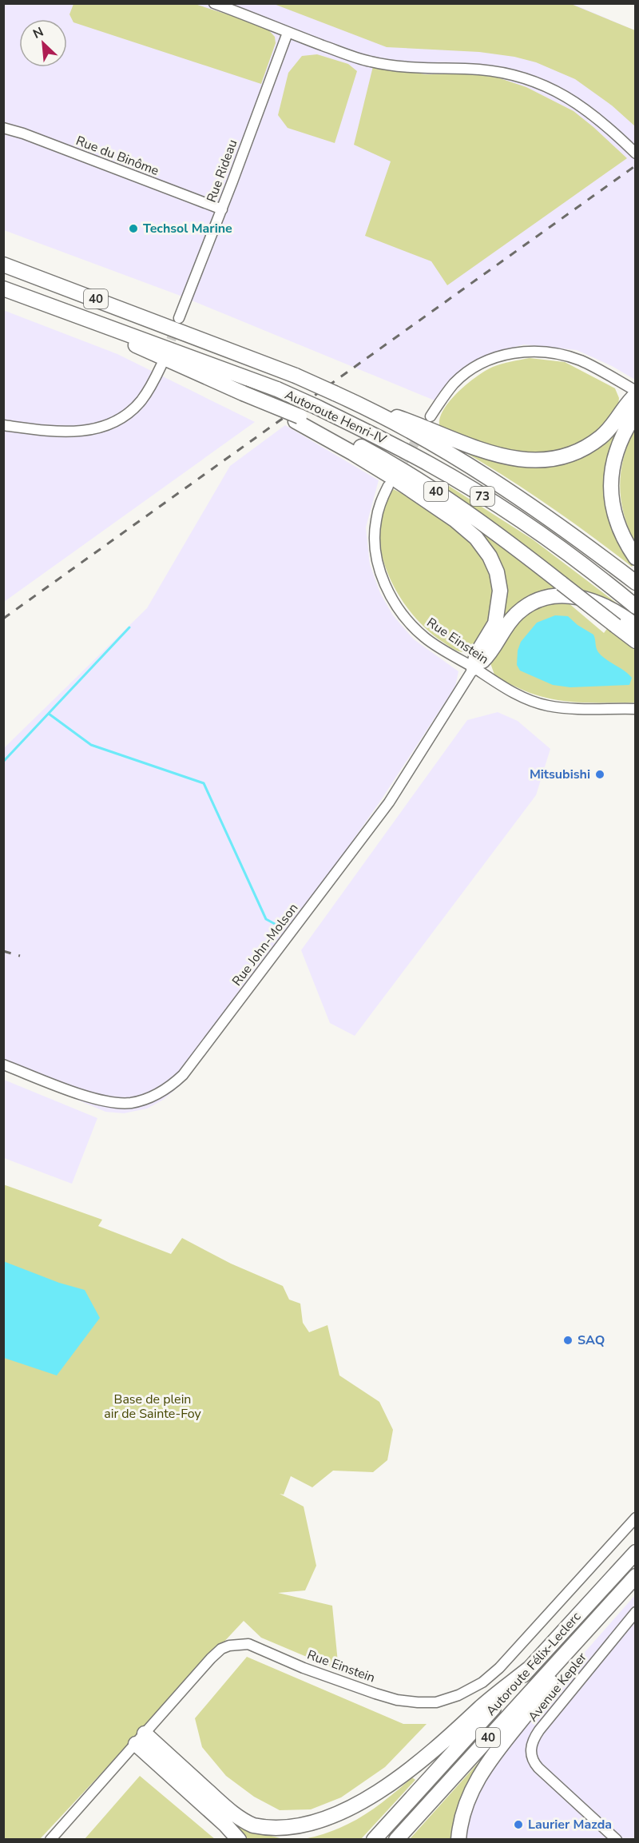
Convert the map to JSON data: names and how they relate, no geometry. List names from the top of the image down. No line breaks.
{"streets":{"highway":["40","Autoroute Henri-IV","73","Autoroute Félix-Leclerc"],"street":["Rue du Binôme","Rue Rideau","Rue Einstein","Rue John-Molson","Avenue Kepler"]},"crossings":[["Rue du Binôme","Rue Rideau"],["40","Autoroute Henri-IV"],["Rue Einstein","Rue John-Molson"]],"parks":["Base de plein air de Sainte-Foy"],"places":["Techsol Marine","Mitsubishi","SAQ","Laurier Mazda"],"north":"top left"}
